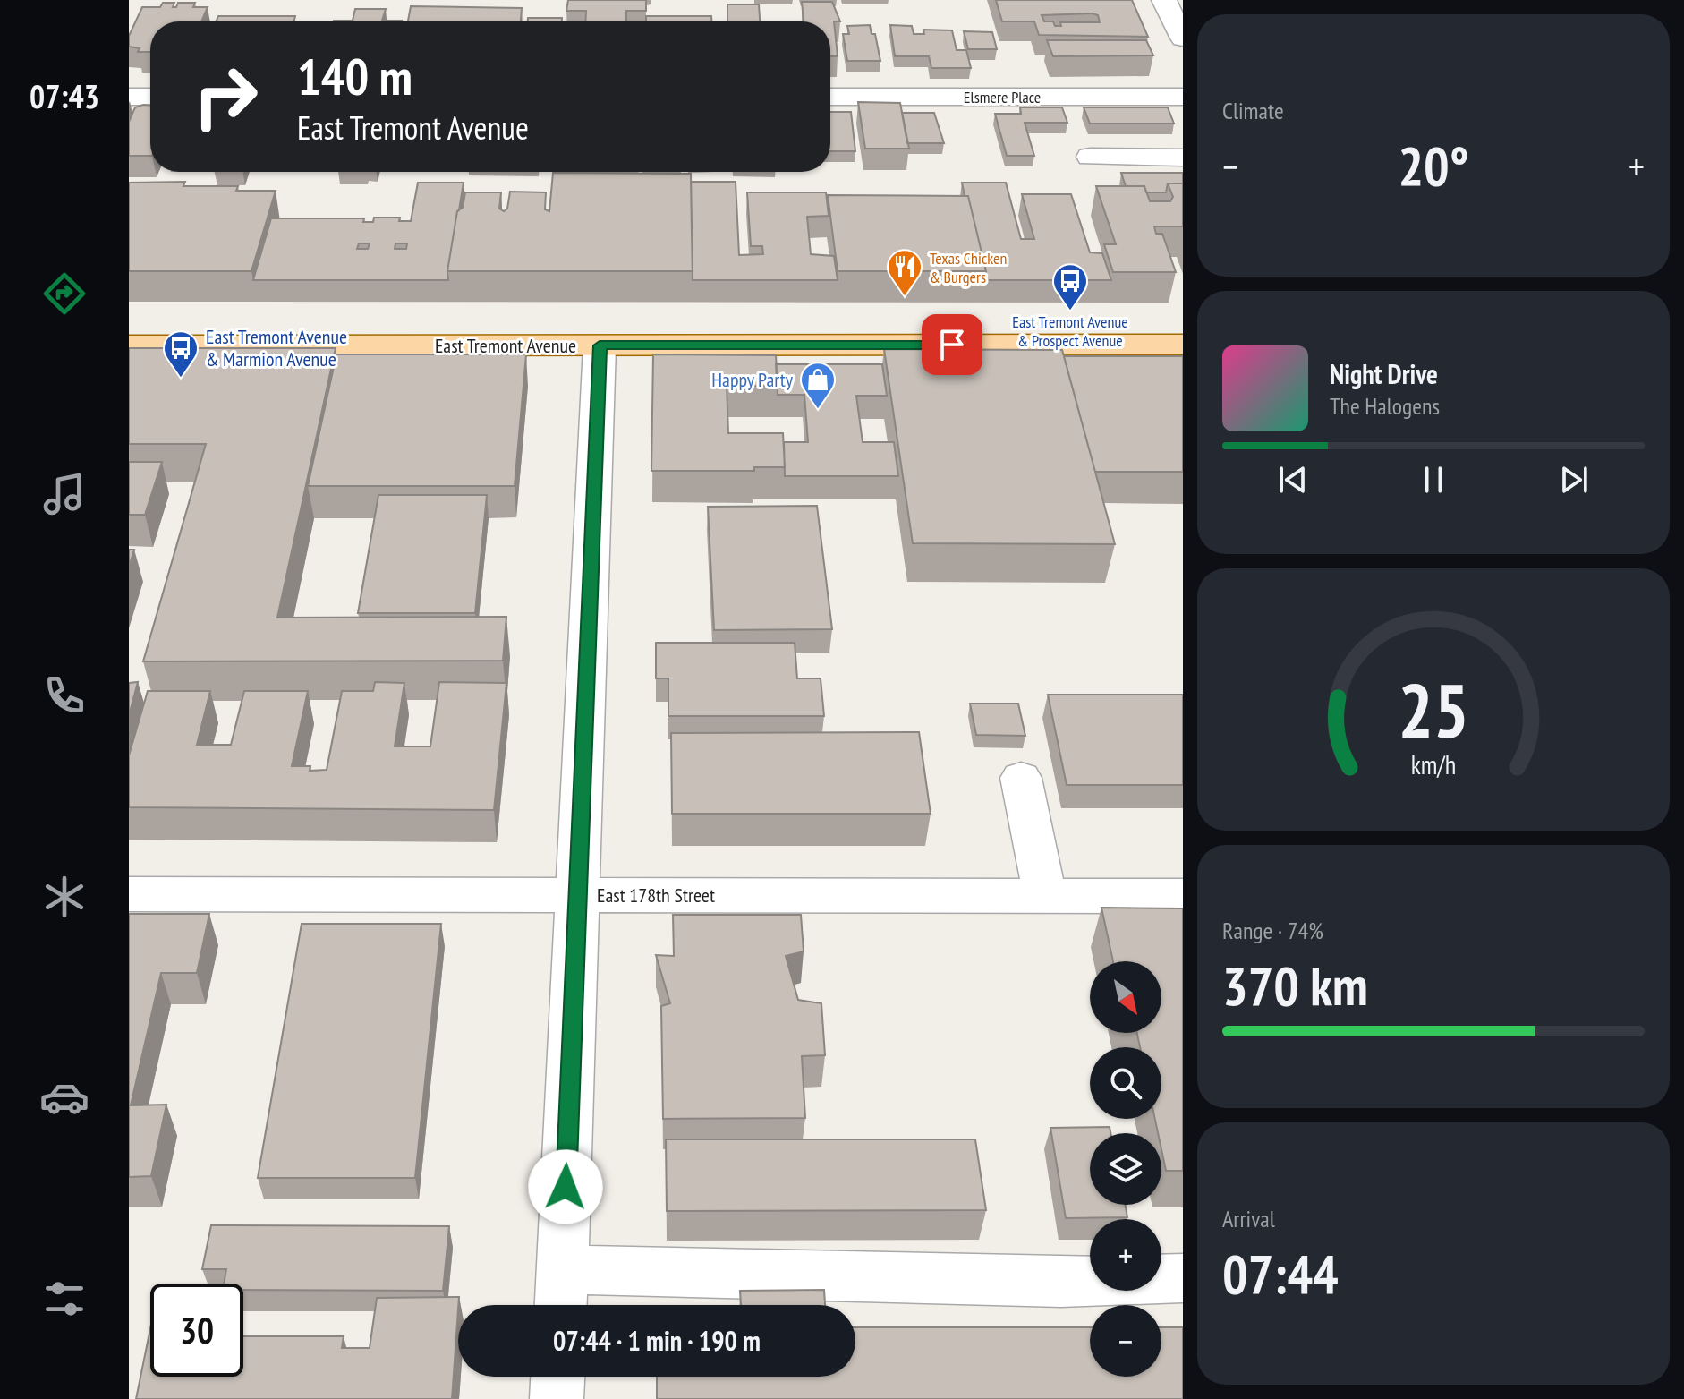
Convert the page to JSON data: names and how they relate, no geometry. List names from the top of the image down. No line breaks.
{"streets":{"main road":["East Tremont Avenue"],"street":["Elsmere Place","East 178th Street"]},"places":{"restaurant":["Texas Chicken & Burgers"],"bus stop":["East Tremont Avenue & Prospect Avenue","East Tremont Avenue & Marmion Avenue"],"shop":["Happy Party"]},"north":"bottom right","page":{"tabs":"07:43","tile":["Climate",["Range · 74%","370 km"],["Arrival","07:44"]],"turn":["140 m","East Tremont Avenue"],"heat":["−","20°","+"],"song":["Night Drive","The Halogens"],"map_buttons":["+","−"],"limit":"30","trip":"07:44 · 1 min · 190 m","gauge":["25","km/h"]}}
